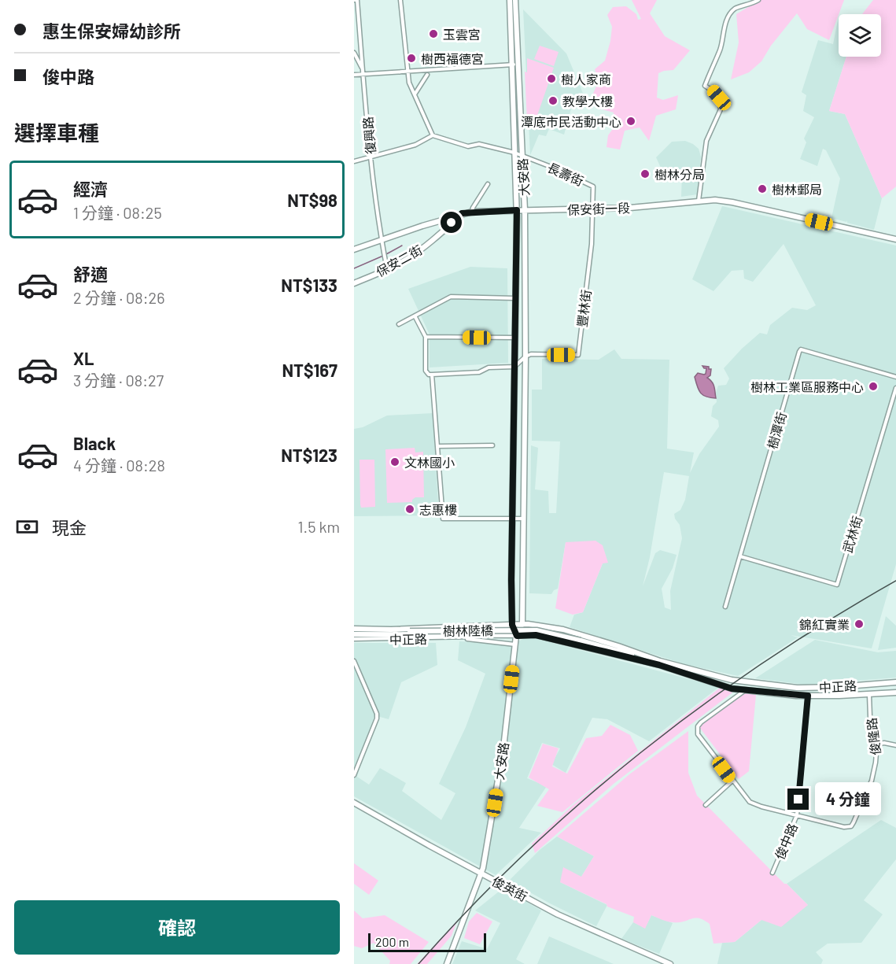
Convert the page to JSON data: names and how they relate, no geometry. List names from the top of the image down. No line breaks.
{"streets":{"street":["復興路","長壽街","大安路","保安街一段","保安二街","豐林街","樹潭街","武林街","樹林陸橋","中正路","俊隆路","俊中路","俊英街"]},"crossings":[["復興路","保安街一段"],["復興路","保安二街"],["長壽街","大安路"],["長壽街","保安街一段"],["長壽街","豐林街"],["大安路","保安街一段"],["大安路","豐林街"],["大安路","中正路"],["大安路","俊英街"],["保安街一段","保安二街"],["保安街一段","豐林街"],["樹潭街","武林街"],["樹林陸橋","中正路"],["中正路","俊隆路"],["中正路","俊中路"],["俊隆路","俊中路"]],"places":["玉雲宮","樹西福德宮","樹人家商","教學大樓","潭底市民活動中心","樹林分局","樹林郵局","樹林工業區服務中心","文林國小","志惠樓","錦紅實業"],"scale_bar":"200 m","page":{"banner":["惠生保安婦幼診所","俊中路"],"heading":"選擇車種","list":[{"name":"經濟","note":"1 分鐘 · 08:25","value":"NT$98"},{"name":"舒適","note":"2 分鐘 · 08:26","value":"NT$133"},{"name":"XL","note":"3 分鐘 · 08:27","value":"NT$167"},{"name":"Black","note":"4 分鐘 · 08:28","value":"NT$123"}],"pay":["現金","1.5 km"],"bubble":"4 分鐘","buttons":"確認","scale":"200 m"}}
